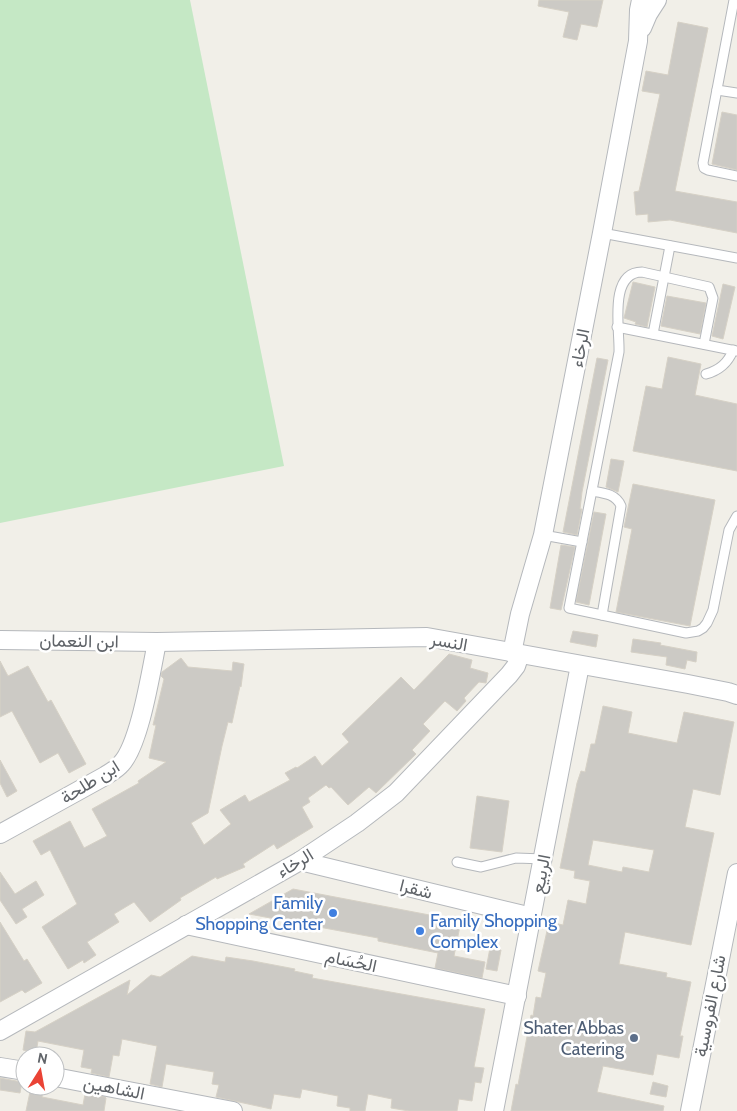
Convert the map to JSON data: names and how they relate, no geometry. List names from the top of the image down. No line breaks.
{"streets":{"street":["الرخاء","ابن النعمان","النسر","ابن طلحة","الربيع","شقرا","الحُسَام","شارع الفروسية","الشاهين"]},"crossings":[["الرخاء","النسر"],["الرخاء","شقرا"],["الرخاء","الحُسَام"],["ابن النعمان","النسر"],["ابن النعمان","ابن طلحة"],["النسر","ابن طلحة"],["النسر","الربيع"],["الربيع","شقرا"],["الربيع","الحُسَام"]],"places":["Family Shopping Center","Family Shopping Complex","Shater Abbas Catering"],"north":"top"}
